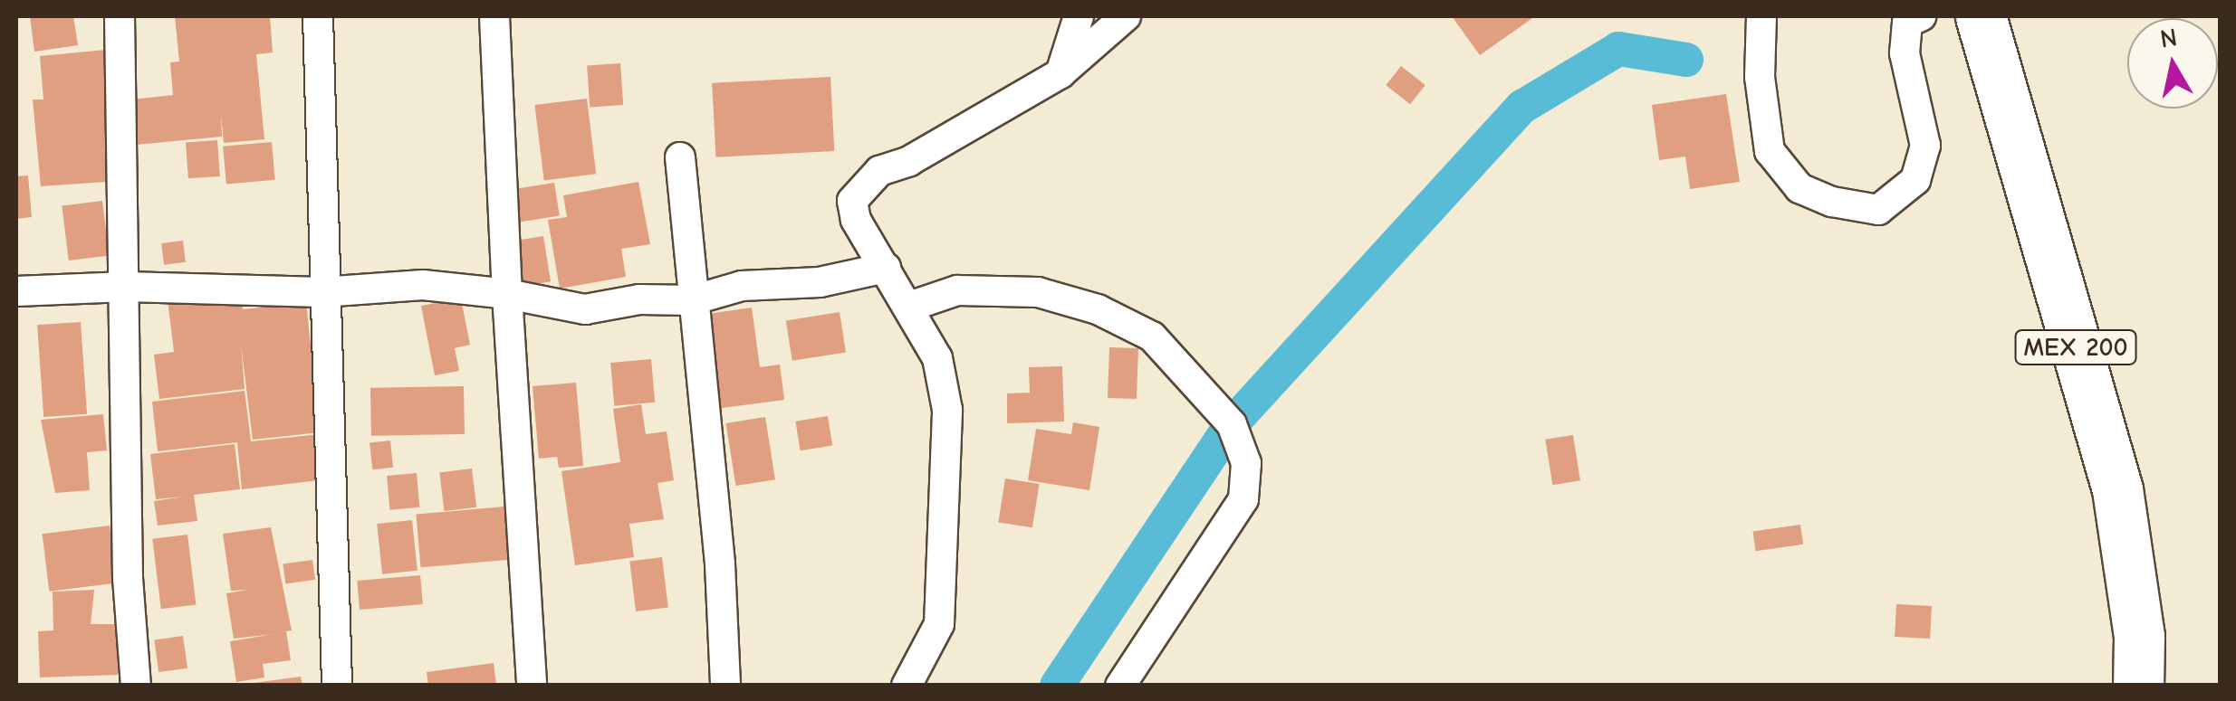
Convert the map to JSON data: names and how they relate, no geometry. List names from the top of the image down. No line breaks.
{"streets":{"highway":["MEX 200"]},"north":"top"}
